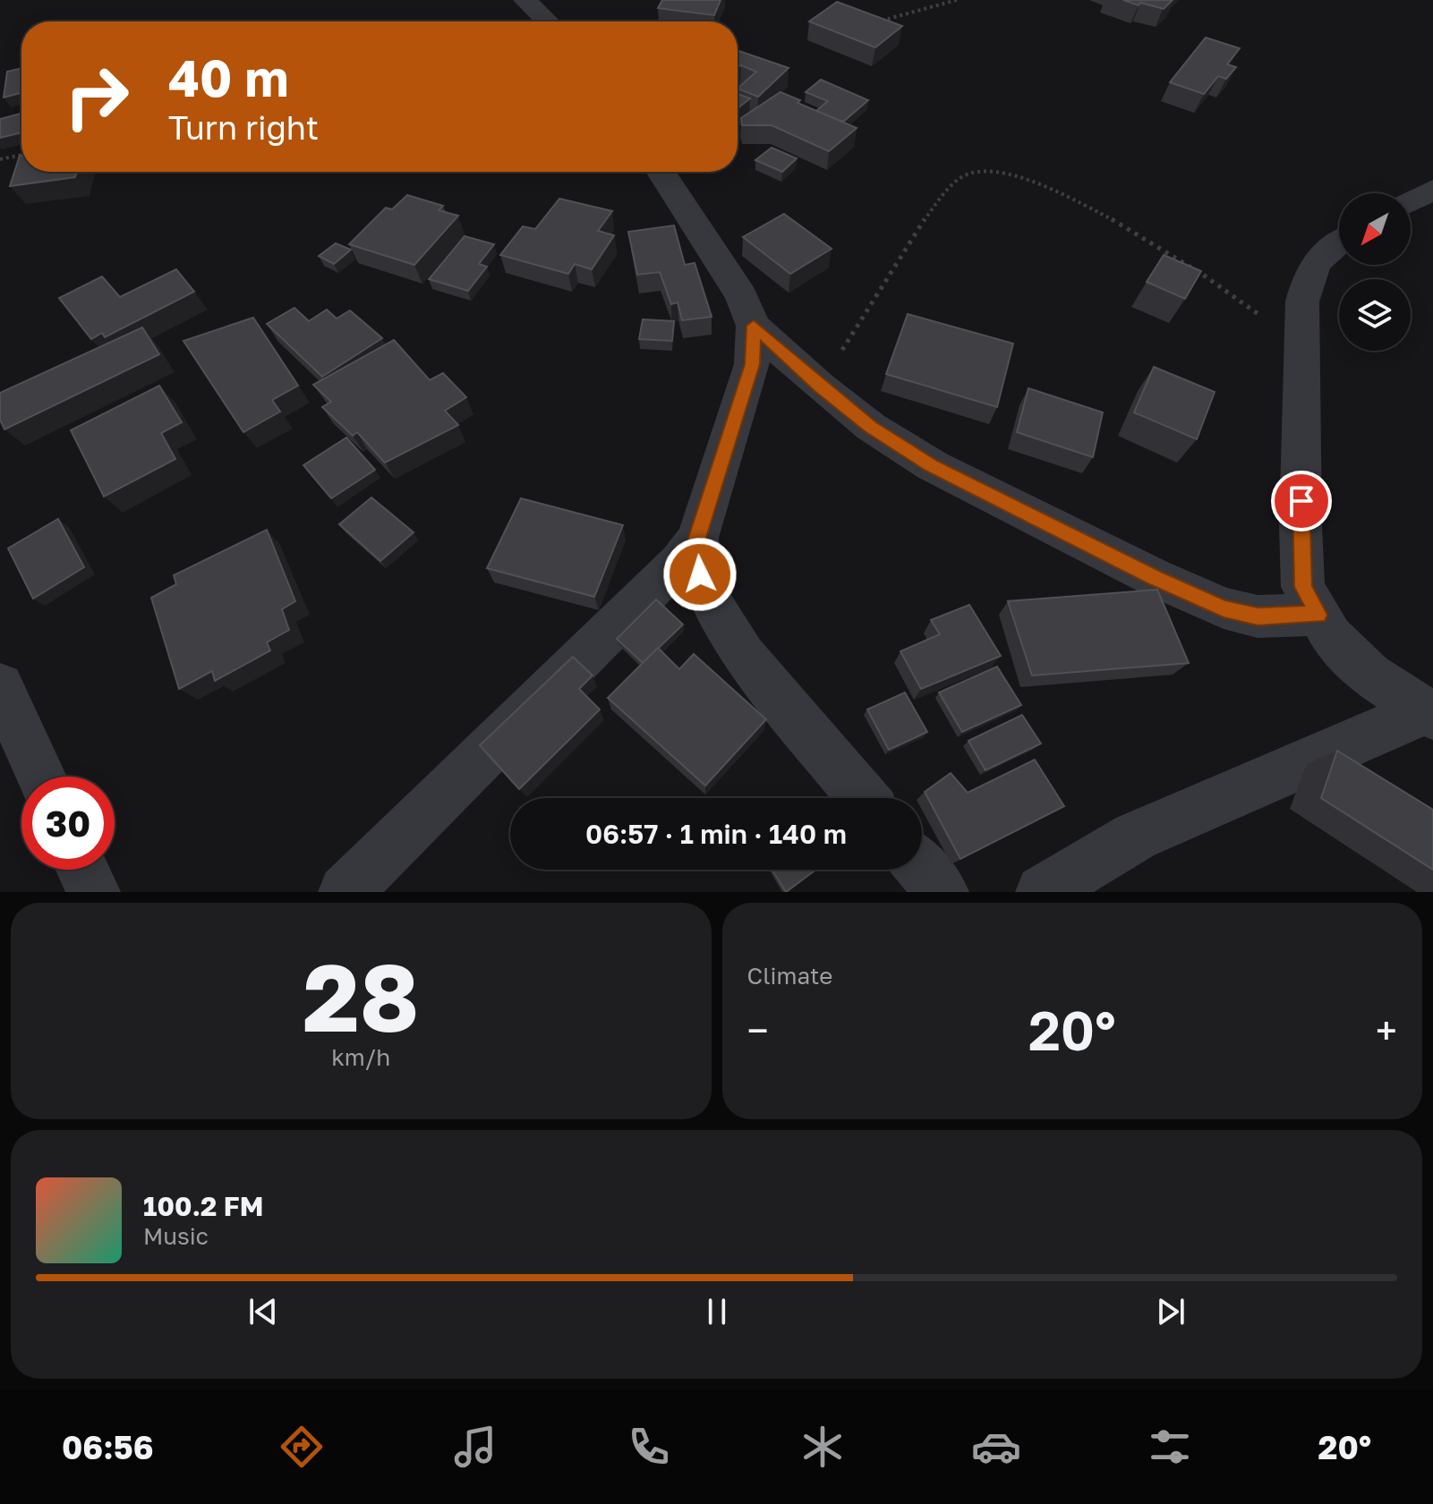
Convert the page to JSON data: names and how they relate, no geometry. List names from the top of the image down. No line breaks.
{"north":"bottom left","page":{"turn":["40 m","Turn right"],"limit":"30","trip":"06:57 · 1 min · 140 m","tile":[["28","km/h"],"Climate"],"heat":["−","20°","+"],"song":["100.2 FM","Music"],"tabs":["06:56","20°"]}}
